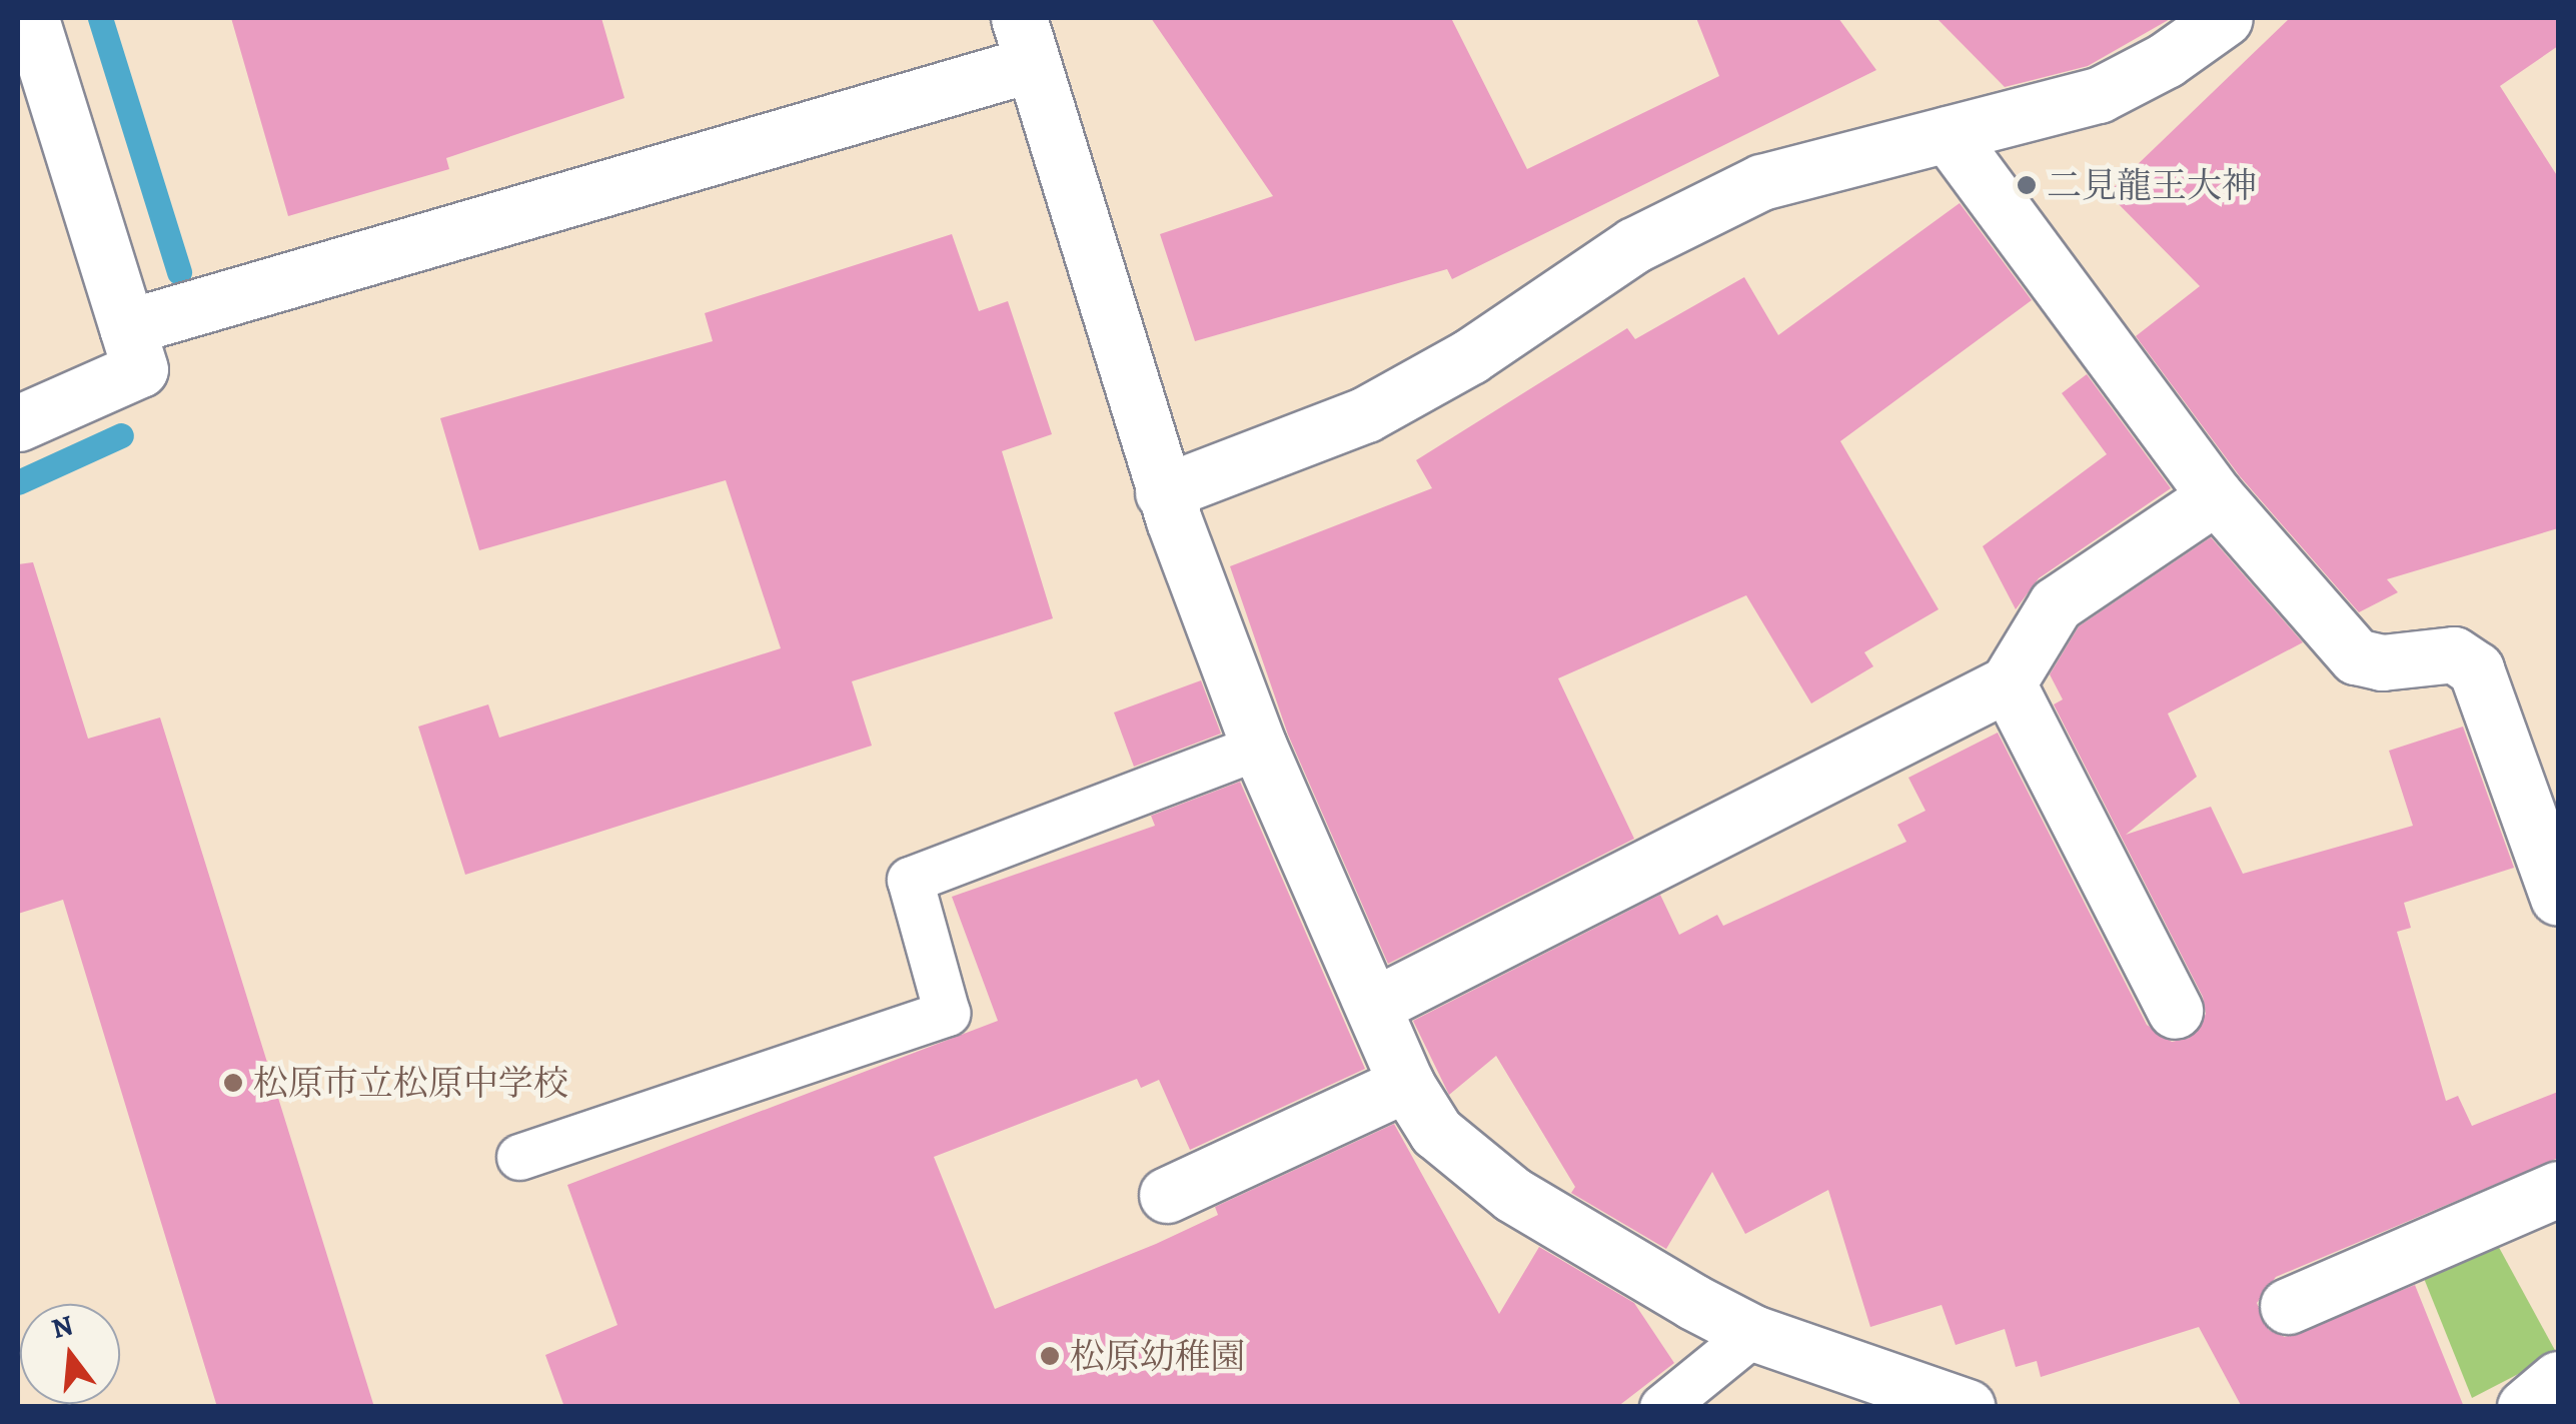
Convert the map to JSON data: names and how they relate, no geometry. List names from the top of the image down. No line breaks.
{"places":["二見龍王大神","松原市立松原中学校","松原幼稚園"],"north":"top"}
